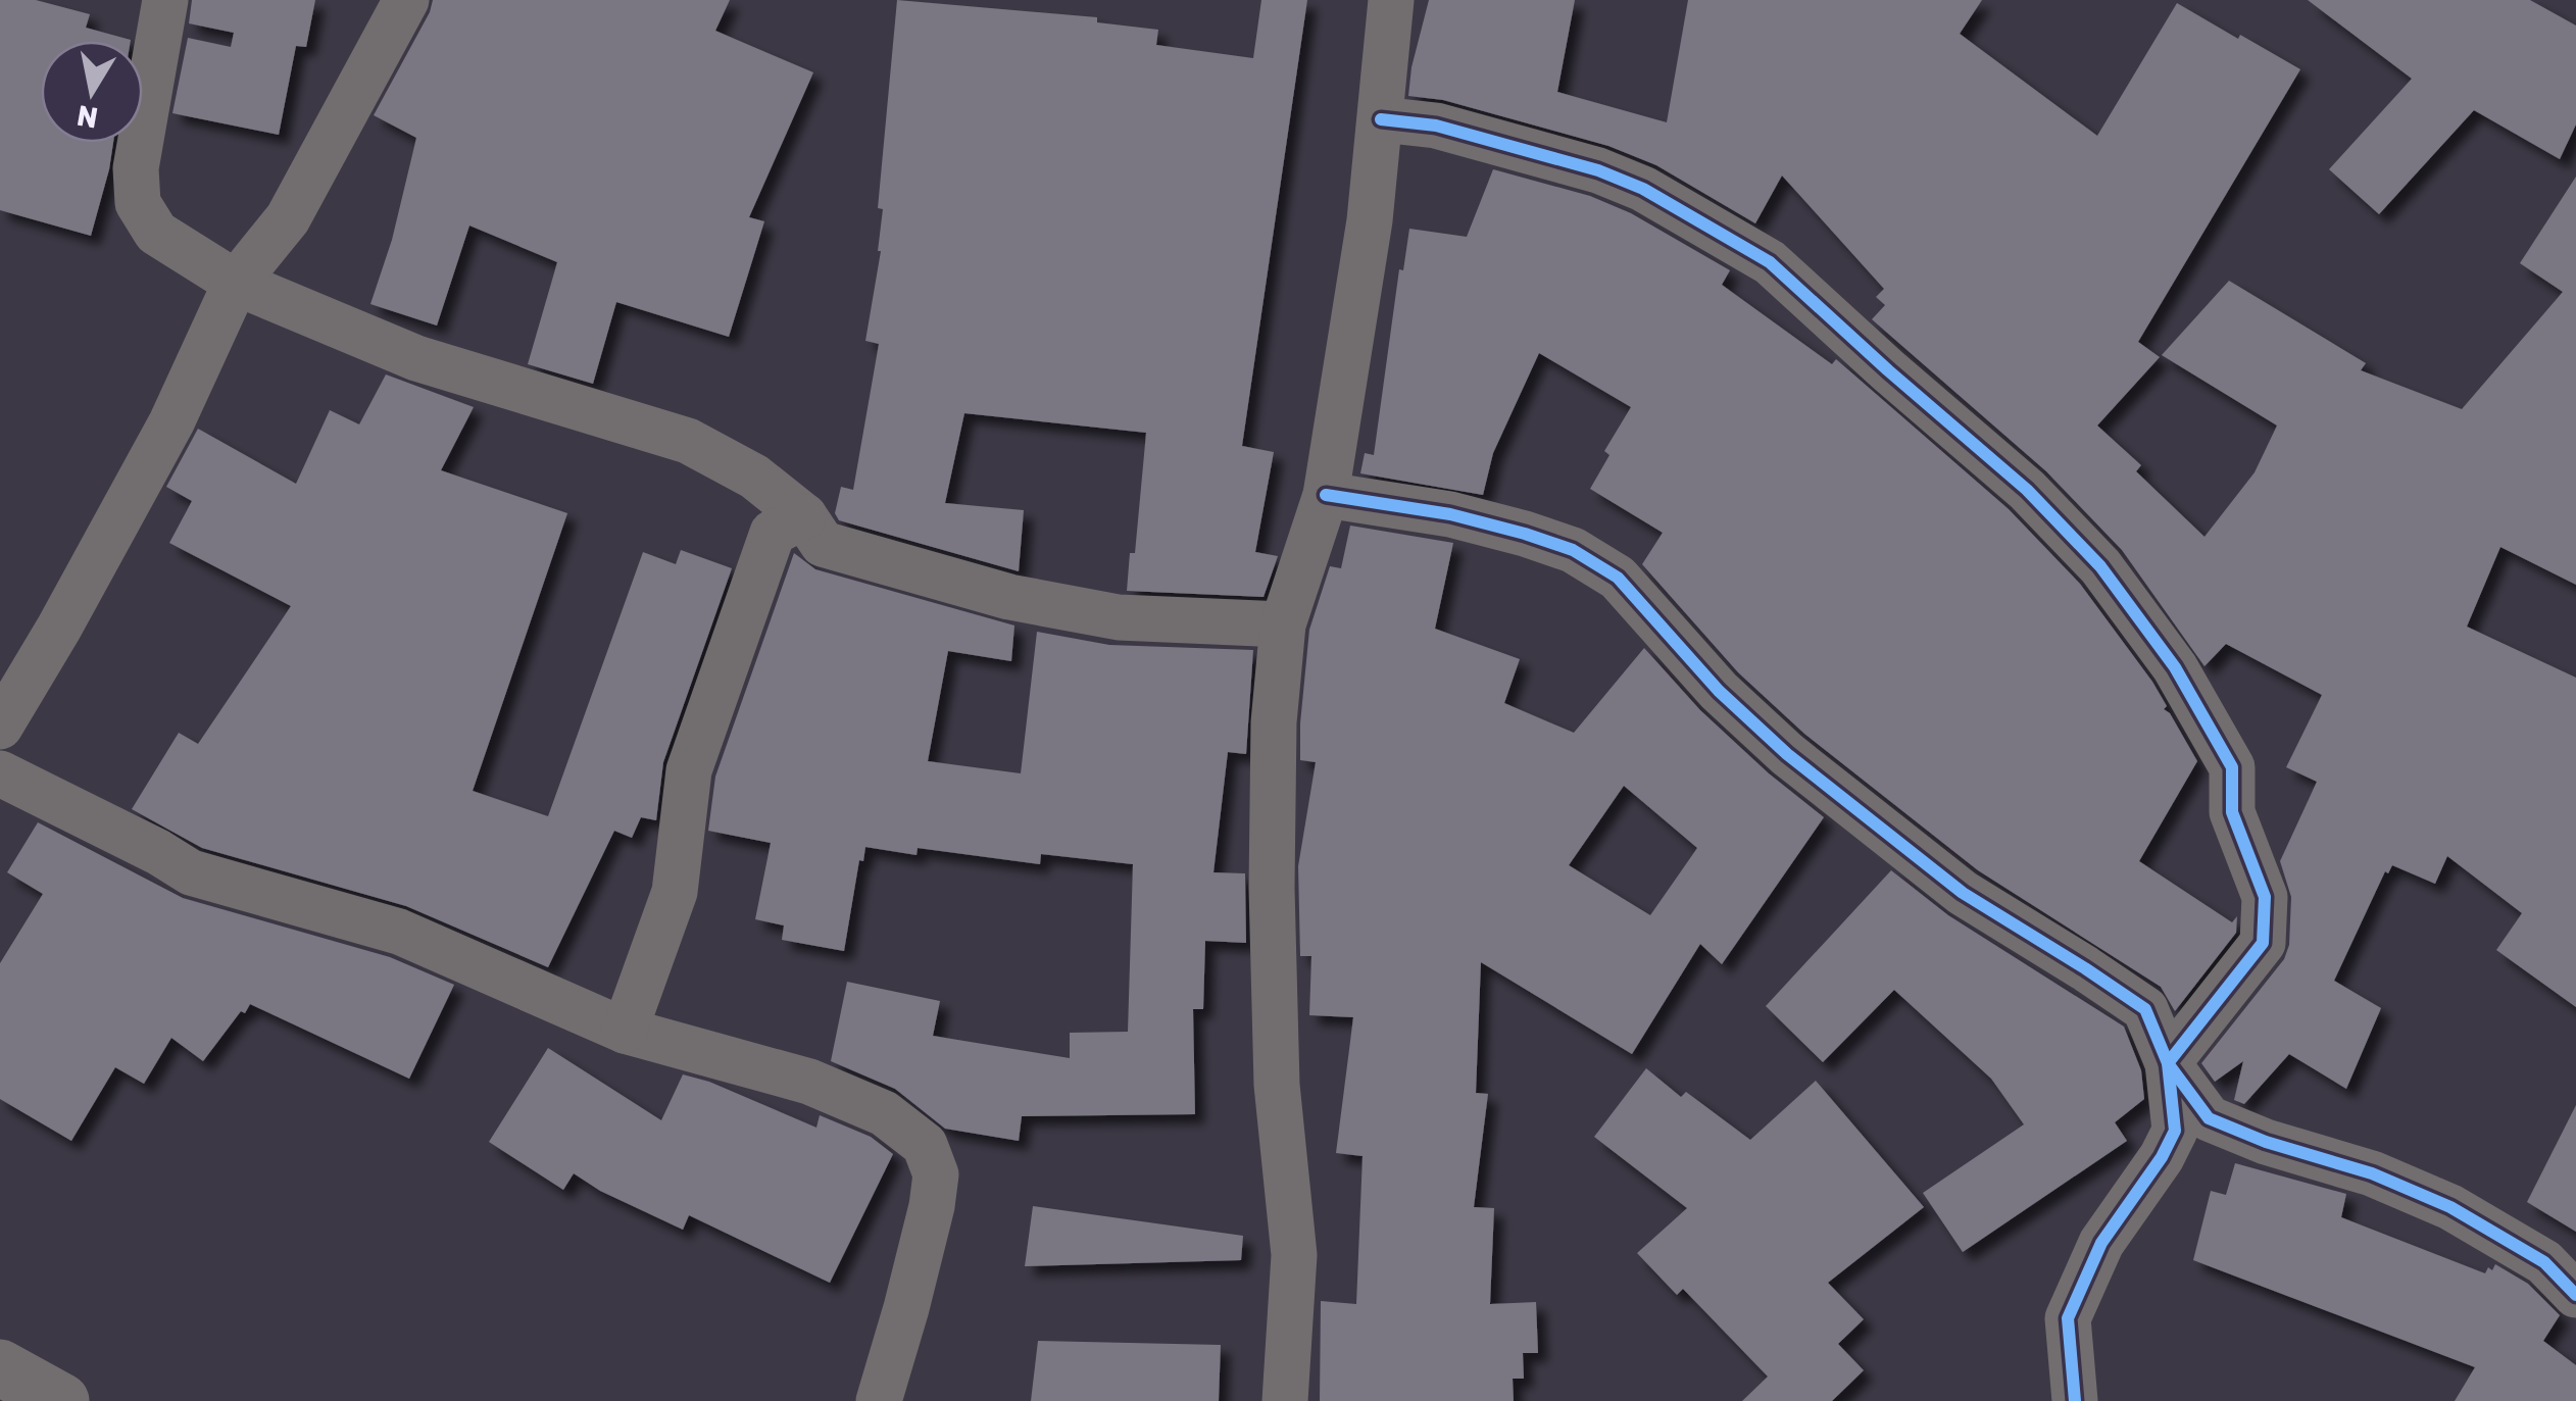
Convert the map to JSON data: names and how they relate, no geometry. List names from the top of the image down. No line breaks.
{"north":"bottom"}
